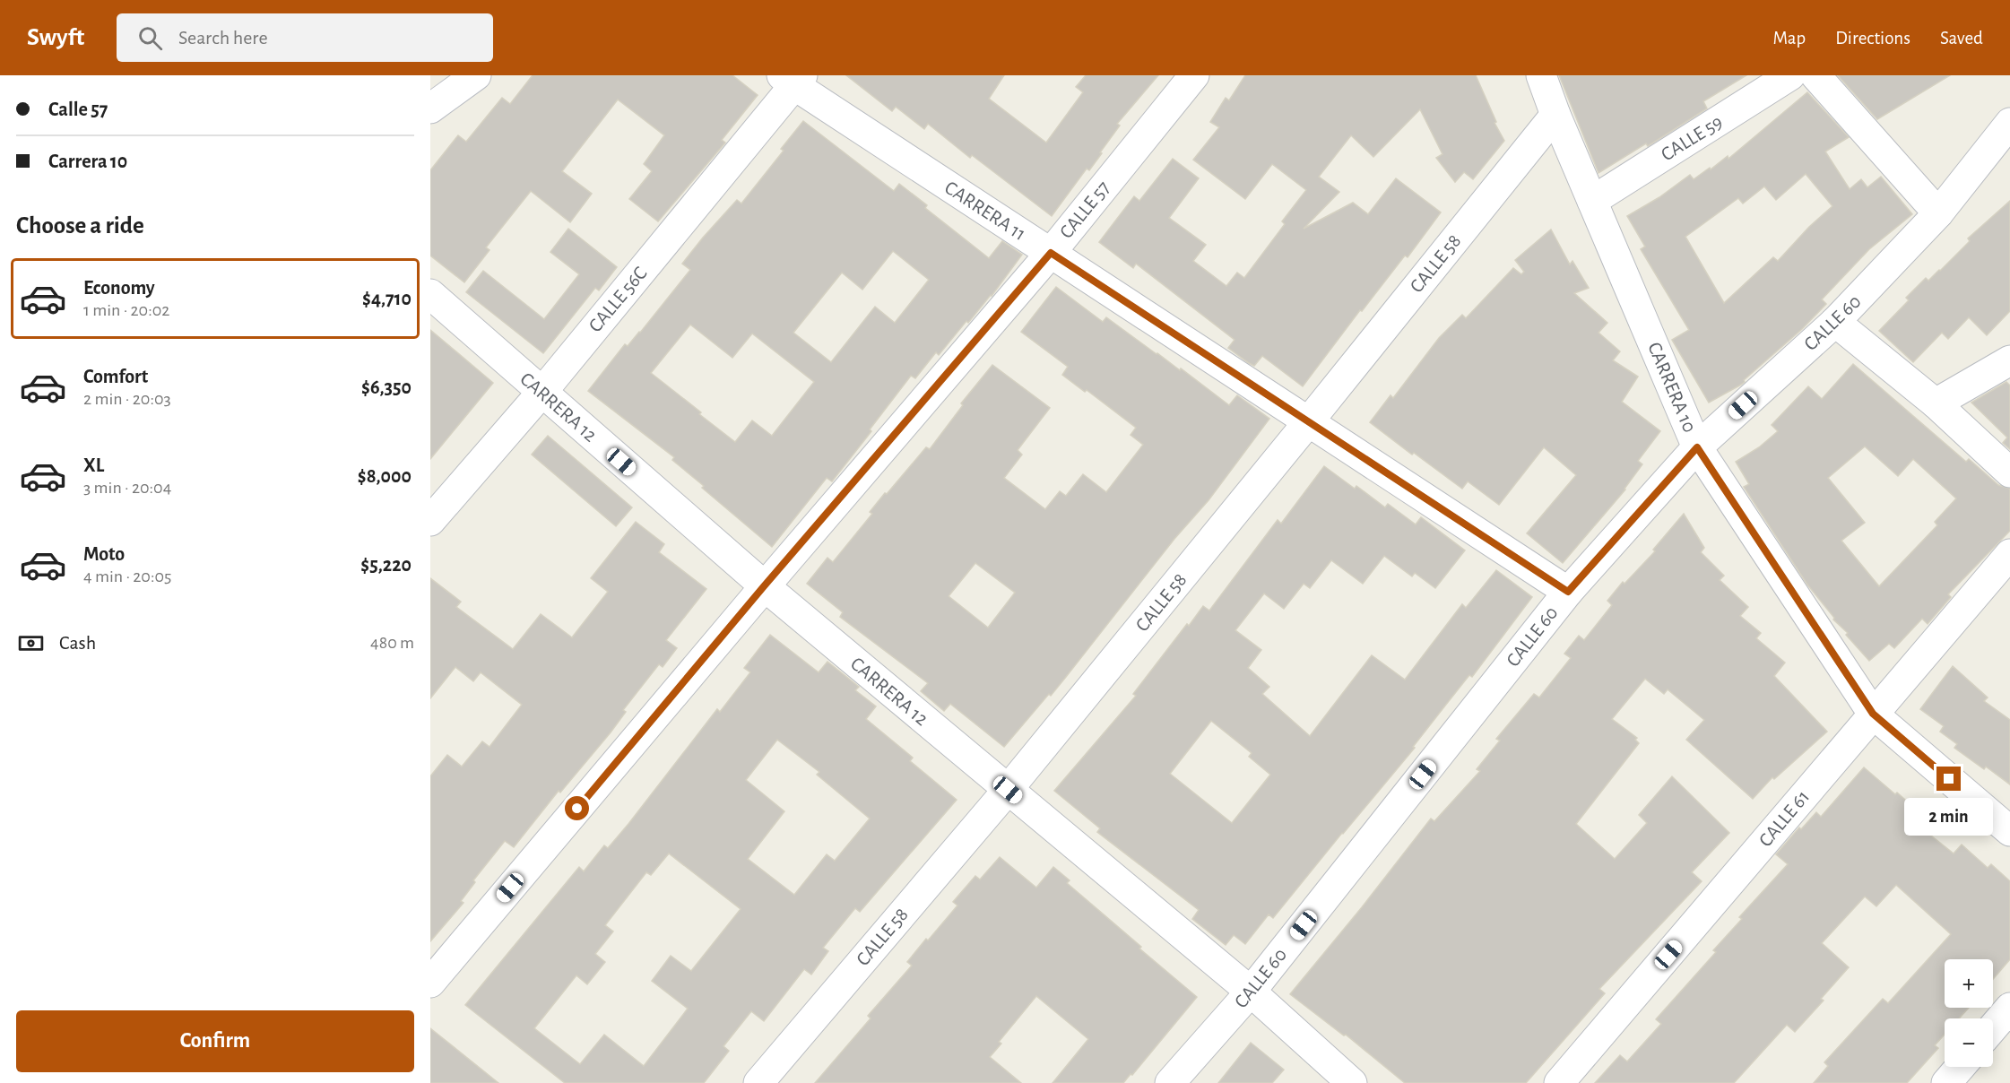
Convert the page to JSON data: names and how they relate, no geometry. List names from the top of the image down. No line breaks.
{"streets":{"street":["CALLE 59","CALLE 57","CARRERA 11","CALLE 58","CALLE 56C","CALLE 60","CARRERA 10","CARRERA 12","CALLE 61"]},"crossings":[["CALLE 59","CARRERA 10"],["CALLE 57","CARRERA 11"],["CALLE 57","CARRERA 12"],["CARRERA 11","CALLE 58"],["CARRERA 11","CALLE 56C"],["CARRERA 11","CALLE 60"],["CALLE 58","CARRERA 10"],["CALLE 58","CARRERA 12"],["CALLE 56C","CARRERA 12"],["CALLE 60","CARRERA 10"],["CALLE 60","CARRERA 12"],["CARRERA 10","CALLE 61"]],"page":{"header":"Swyft","search":"Search here","nav":["Map","Directions","Saved"],"banner":["Calle 57","Carrera 10"],"heading":"Choose a ride","list":[{"name":"Economy","note":"1 min · 20:02","value":"$4,710"},{"name":"Comfort","note":"2 min · 20:03","value":"$6,350"},{"name":"XL","note":"3 min · 20:04","value":"$8,000"},{"name":"Moto","note":"4 min · 20:05","value":"$5,220"}],"pay":["Cash","480 m"],"bubble":"2 min","map_buttons":["+","−"],"buttons":"Confirm"}}
